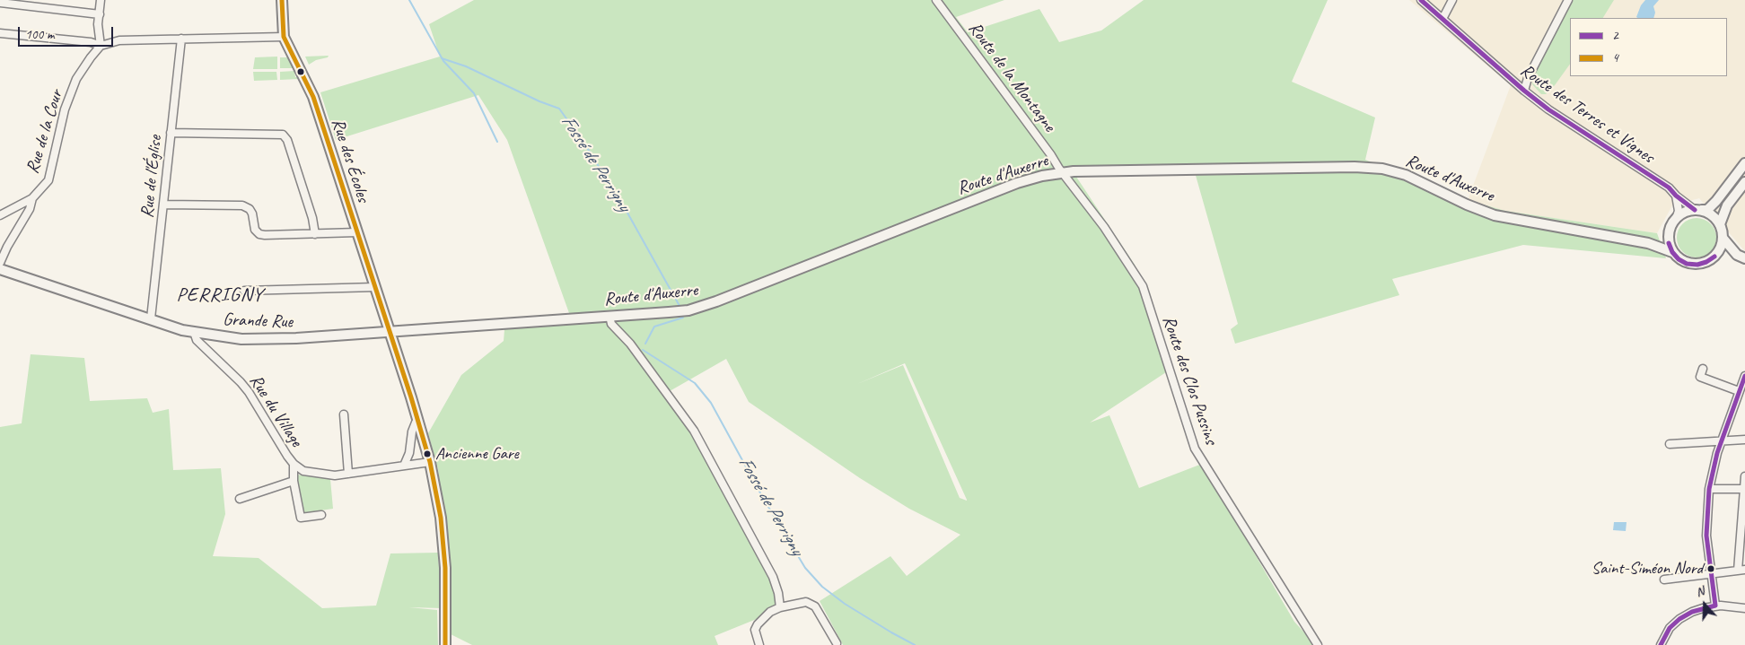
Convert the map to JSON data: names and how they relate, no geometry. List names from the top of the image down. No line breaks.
{"streets":{"street":["Route de la Montagne","Route des Terres et Vignes","Rue de la Cour","Rue des Écoles","Route d'Auxerre","Rue de l'Église","Grande Rue","Route des Clos Pussins","Rue du Village"]},"crossings":[["Route de la Montagne","Route d'Auxerre"],["Route de la Montagne","Route des Clos Pussins"],["Route des Terres et Vignes","Route d'Auxerre"],["Rue des Écoles","Route d'Auxerre"],["Rue des Écoles","Grande Rue"],["Rue des Écoles","Rue du Village"],["Route d'Auxerre","Grande Rue"],["Route d'Auxerre","Route des Clos Pussins"],["Rue de l'Église","Grande Rue"],["Grande Rue","Rue du Village"]],"districts":["PERRIGNY"],"water":["Fossé de Perrigny"],"places":["Ancienne Gare","Saint-Siméon Nord"],"lines":["transit line 2","transit line 4"],"legend":["2","4"],"scale_bar":"100 m","north":"top"}
